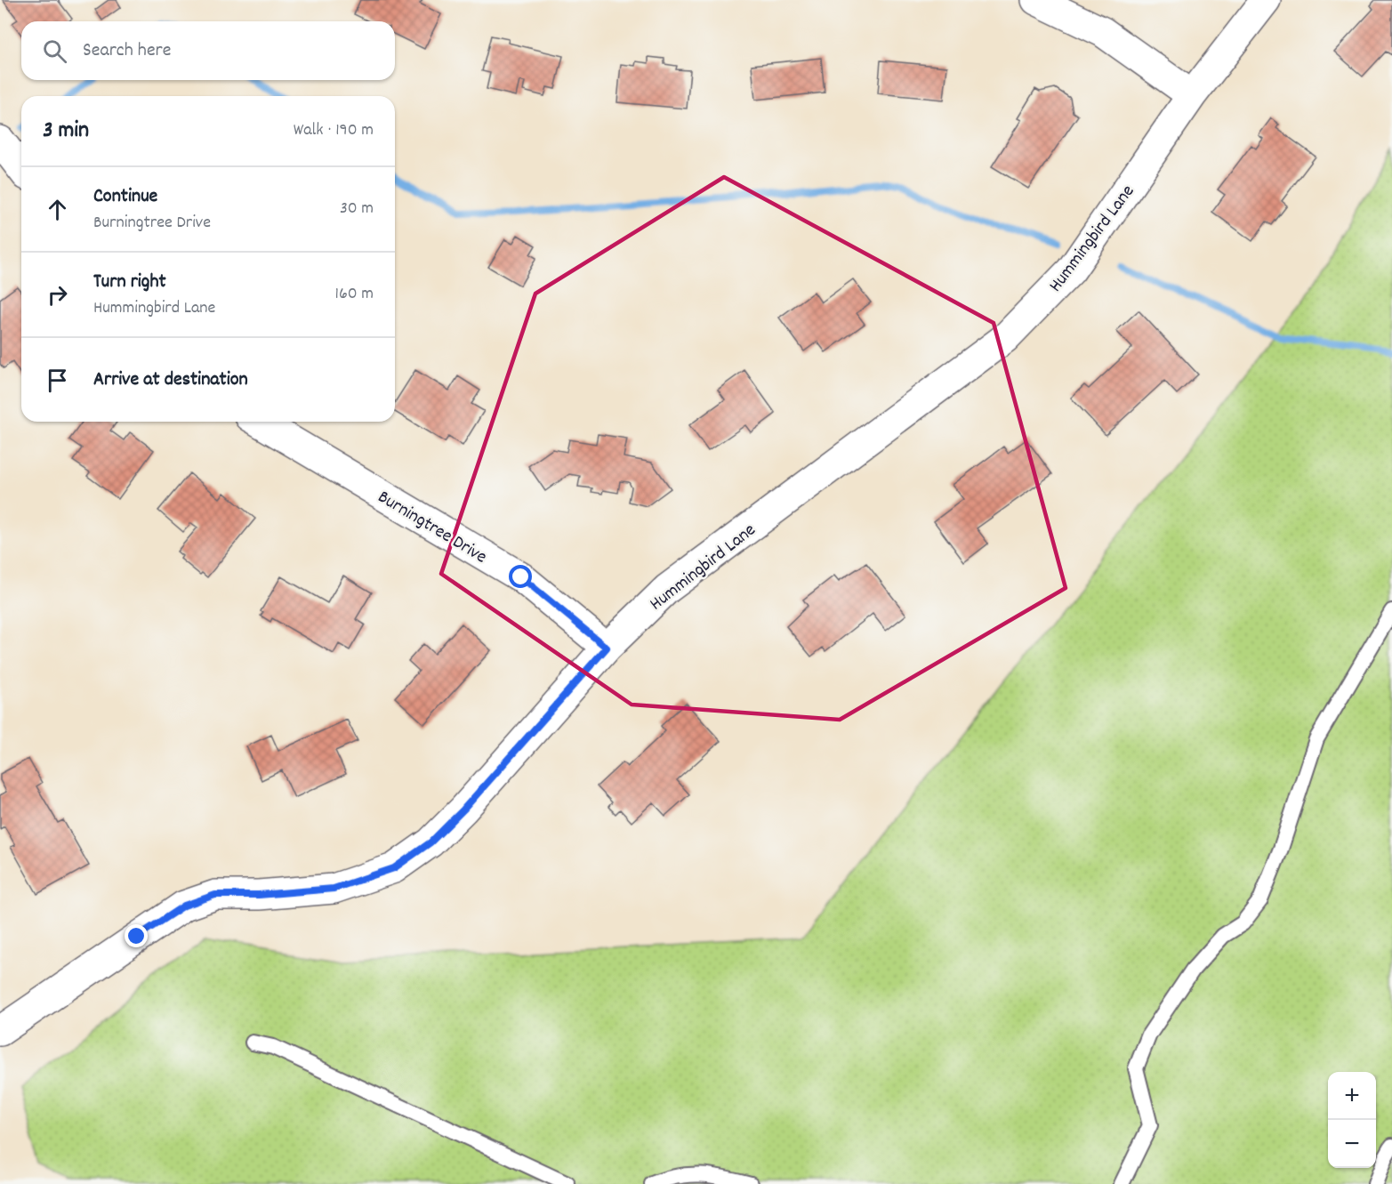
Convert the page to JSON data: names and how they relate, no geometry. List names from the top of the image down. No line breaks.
{"streets":{"street":["Hummingbird Lane","Burningtree Drive"]},"crossings":[["Hummingbird Lane","Burningtree Drive"]],"page":{"search":"Search here","heading":["3 min","Walk · 190 m"],"list":[["Continue","Burningtree Drive","30 m"],["Turn right","Hummingbird Lane","160 m"],"Arrive at destination"],"map_buttons":["+","−"]}}
